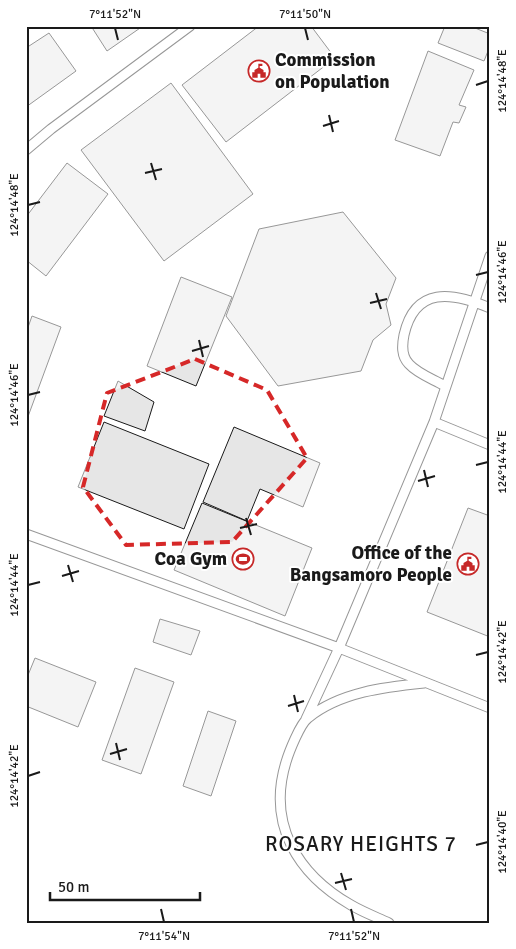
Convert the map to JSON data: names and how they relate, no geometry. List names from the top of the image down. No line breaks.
{"districts":["ROSARY HEIGHTS 7"],"places":{"public building":["Commission on Population","Office of the Bangsamoro People"],"sports":["Coa Gym"]},"scale_bar":"50 m","coordinates":["7°11'52\"N","7°11'50\"N","124°14'48\"E","124°14'46\"E","124°14'44\"E","124°14'42\"E","124°14'40\"E","7°11'54\"N"]}
